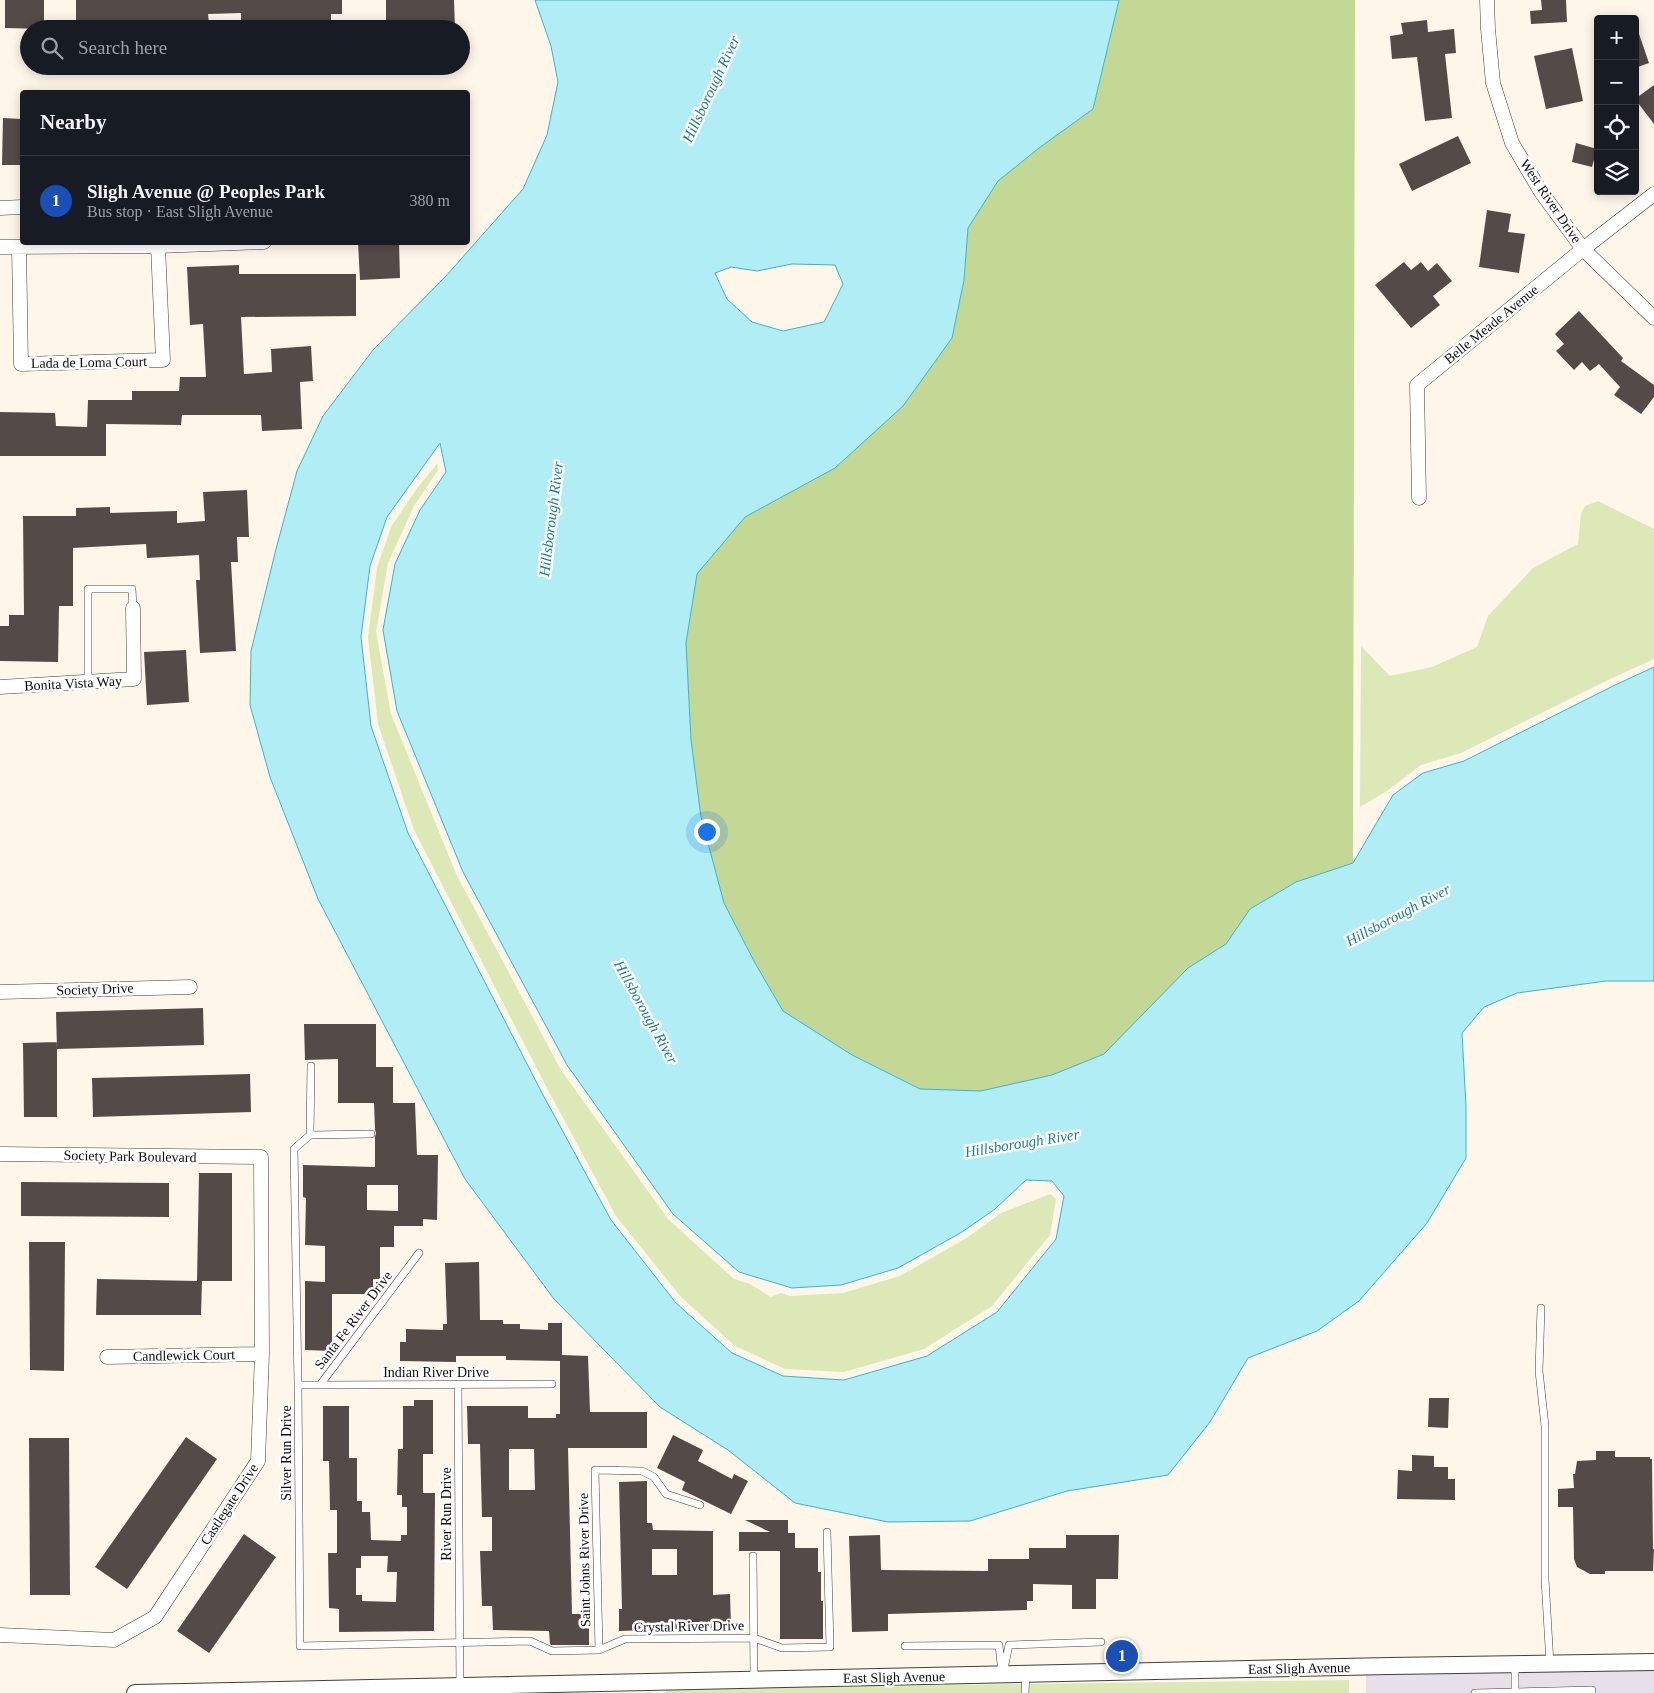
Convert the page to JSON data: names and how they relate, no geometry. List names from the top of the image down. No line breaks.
{"streets":{"street":["West River Drive","Belle Meade Avenue","Lada de Loma Court","Bonita Vista Way","Society Drive","Society Park Boulevard","Candlewick Court","Castlegate Drive","East Sligh Avenue"],"lane":["Santa Fe River Drive","Indian River Drive","Silver Run Drive","River Run Drive","Saint Johns River Drive","Crystal River Drive"]},"crossings":[["West River Drive","Belle Meade Avenue"],["Society Park Boulevard","Castlegate Drive"],["Santa Fe River Drive","Indian River Drive"],["Santa Fe River Drive","Silver Run Drive"],["Candlewick Court","Castlegate Drive"],["Indian River Drive","River Run Drive"],["Silver Run Drive","River Run Drive"],["Silver Run Drive","Crystal River Drive"],["River Run Drive","Crystal River Drive"],["Saint Johns River Drive","Crystal River Drive"]],"water":["Hillsborough River"],"page":{"map_buttons":["+","−"],"search":"Search here","heading":"Nearby","list":[{"mark":"1","name":"Sligh Avenue @ Peoples Park","note":"Bus stop · East Sligh Avenue","value":"380 m"}],"pins":"1"}}
